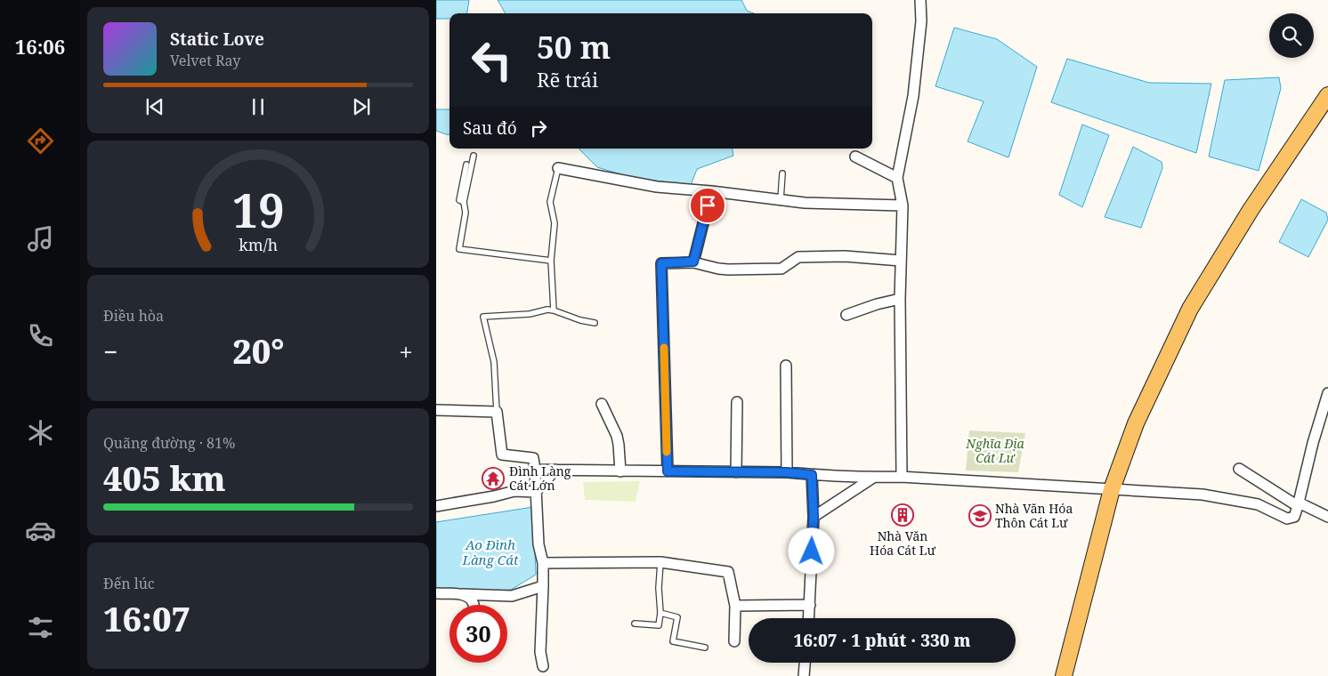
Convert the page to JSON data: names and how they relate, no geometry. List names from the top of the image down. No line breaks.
{"water":["Ao Đình Làng Cát"],"parks":["Nghĩa Địa Cát Lư"],"places":{"temple":["Đình Làng Cát Lớn"],"building":["Nhà Văn Hóa Cát Lư"],"school or university":["Nhà Văn Hóa Thôn Cát Lư"]},"page":{"tabs":"16:06","turn":["50 m","Rẽ trái"],"song":["Static Love","Velvet Ray"],"then":"Sau đó","tile":["Điều hòa",["Quãng đường · 81%","405 km"],["Đến lúc","16:07"]],"heat":["−","20°","+"],"limit":"30","trip":"16:07 · 1 phút · 330 m","gauge":["19","km/h"]}}
